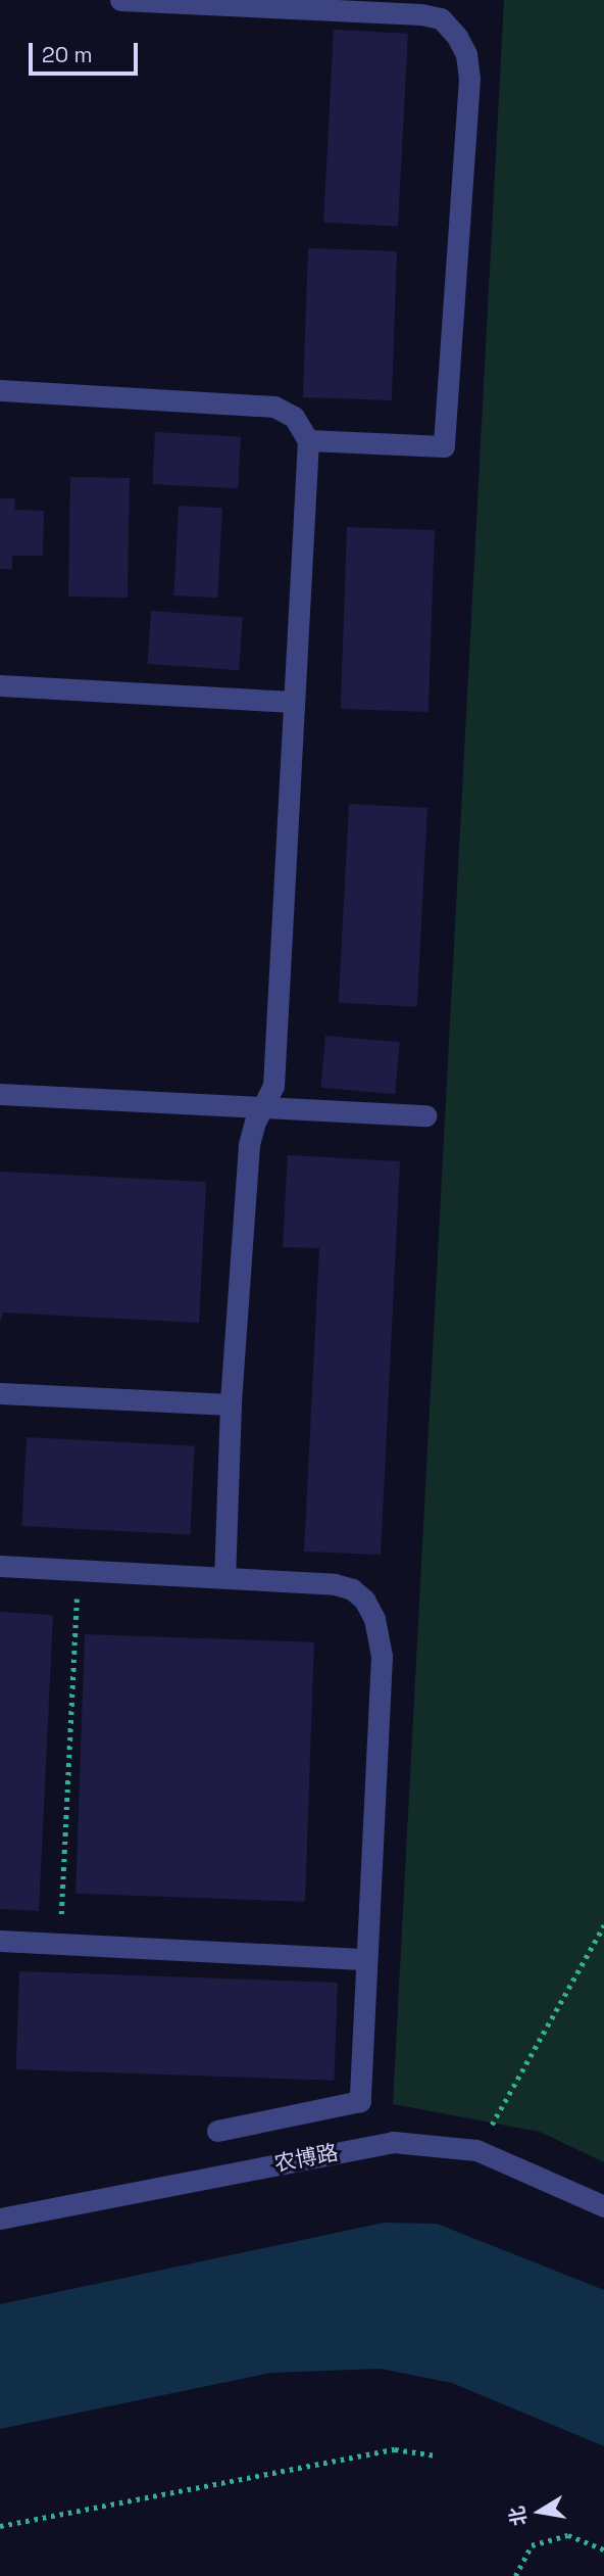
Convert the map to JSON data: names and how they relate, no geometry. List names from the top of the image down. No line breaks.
{"streets":{"street":["农博路"]},"scale_bar":"20 m","north":"left"}
